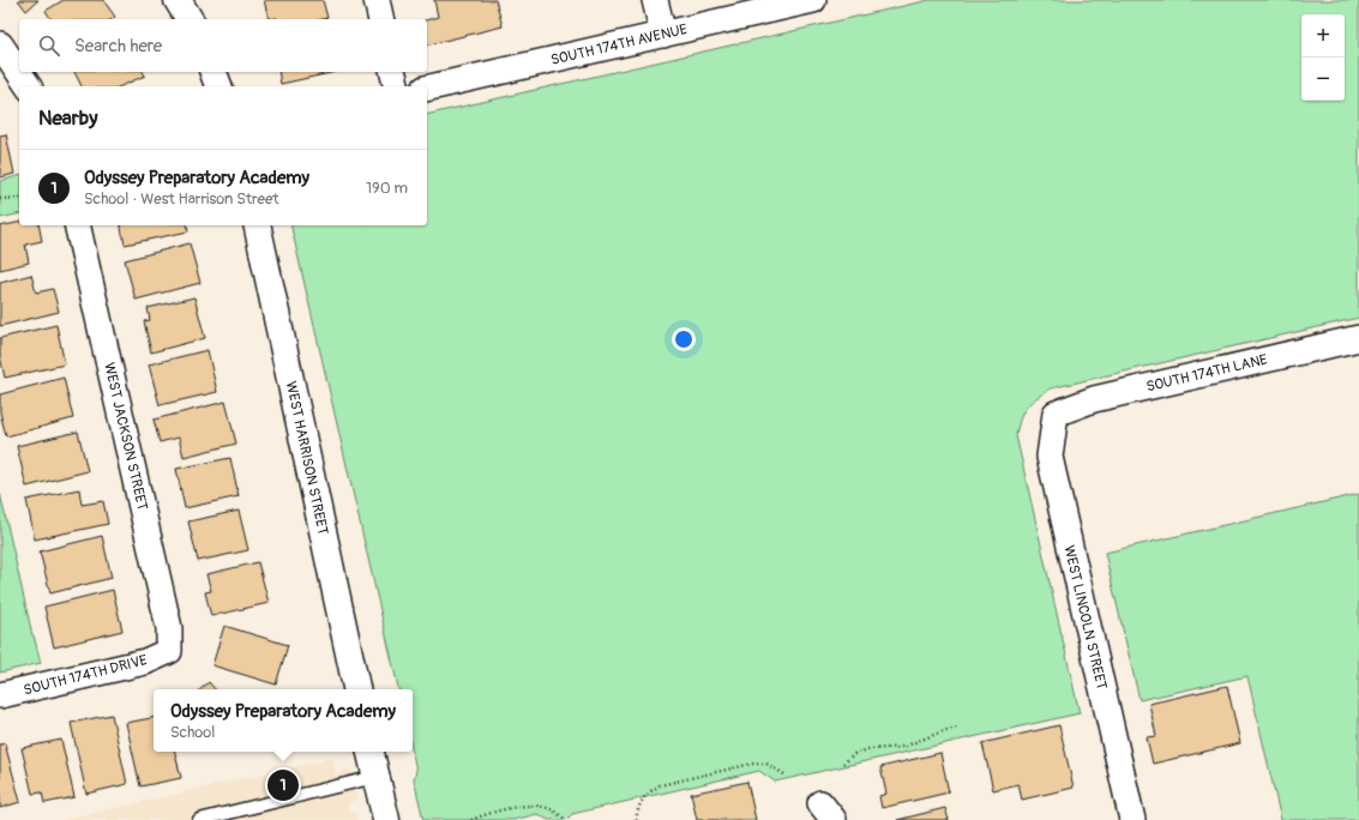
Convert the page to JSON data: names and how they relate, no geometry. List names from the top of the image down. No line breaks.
{"streets":{"street":["SOUTH 174TH AVENUE","SOUTH 174TH LANE","WEST JACKSON STREET","WEST HARRISON STREET","WEST LINCOLN STREET","SOUTH 174TH DRIVE"]},"crossings":[["SOUTH 174TH LANE","WEST LINCOLN STREET"],["WEST JACKSON STREET","SOUTH 174TH DRIVE"]],"page":{"map_buttons":["+","−"],"search":"Search here","heading":"Nearby","list":[{"mark":"1","name":"Odyssey Preparatory Academy","note":"School · West Harrison Street","value":"190 m"}],"popup":["Odyssey Preparatory Academy","School"],"pins":"1"}}
